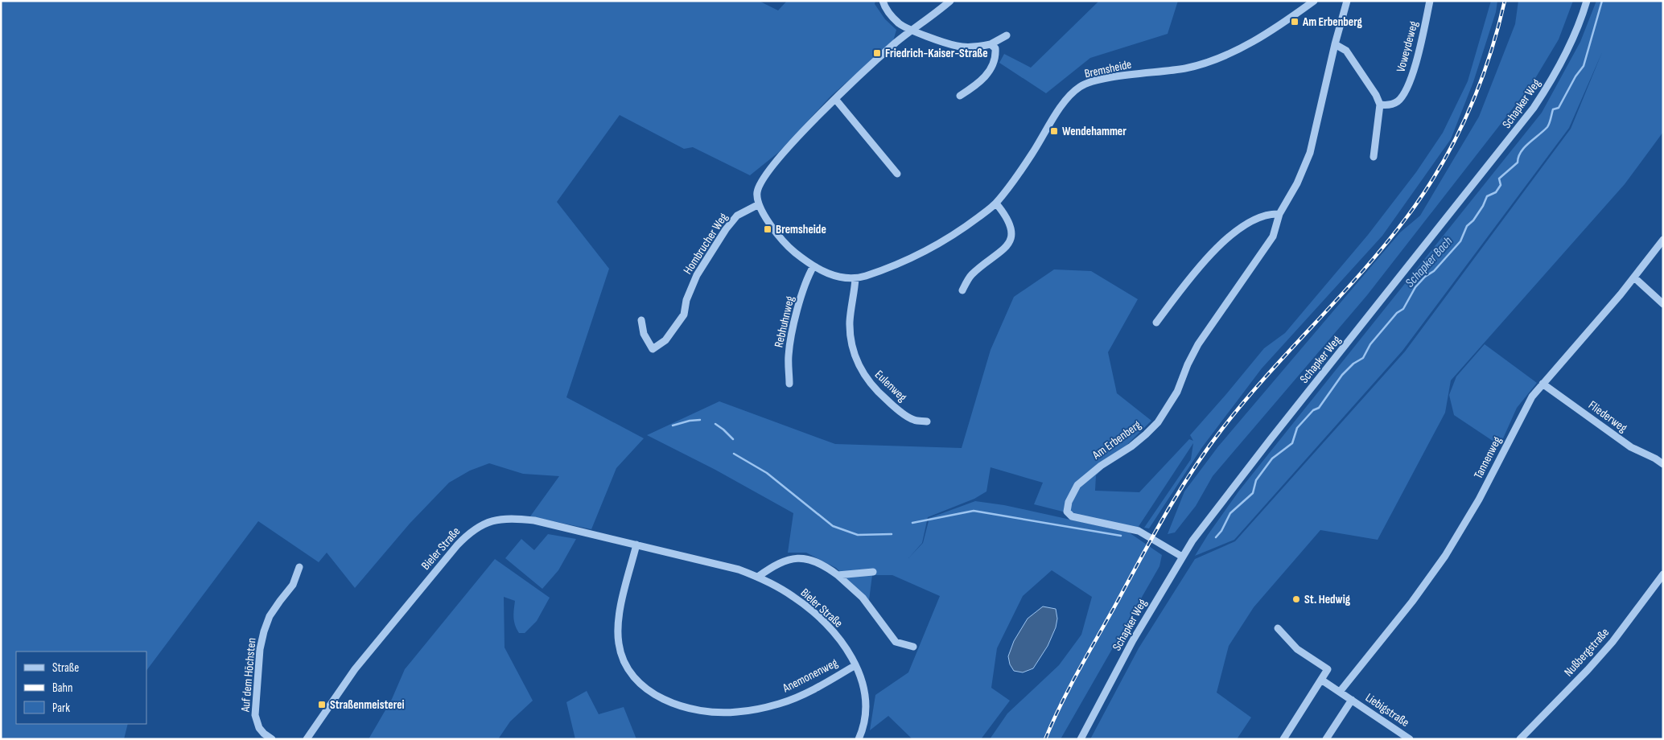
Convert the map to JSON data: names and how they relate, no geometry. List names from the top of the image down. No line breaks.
{"streets":{"street":["Voweydeweg","Bremsheide","Schapker Weg","Hombrucher Weg","Rebhuhnweg","Eulenweg","Fliederweg","Am Erbenberg","Tannenweg","Bieler Straße","Nußbergstraße","Auf dem Höchsten","Anemonenweg","Liebigstraße"]},"crossings":[["Bremsheide","Hombrucher Weg"],["Bremsheide","Rebhuhnweg"],["Bremsheide","Eulenweg"],["Schapker Weg","Am Erbenberg"],["Fliederweg","Tannenweg"],["Tannenweg","Liebigstraße"],["Bieler Straße","Anemonenweg"]],"water":["Schapker Bach"],"places":{"transit":["Am Erbenberg","Friedrich-Kaiser-Straße","Wendehammer","Bremsheide","Straßenmeisterei"],"other":["St. Hedwig"]},"legend":["Straße","Bahn","Park"]}
